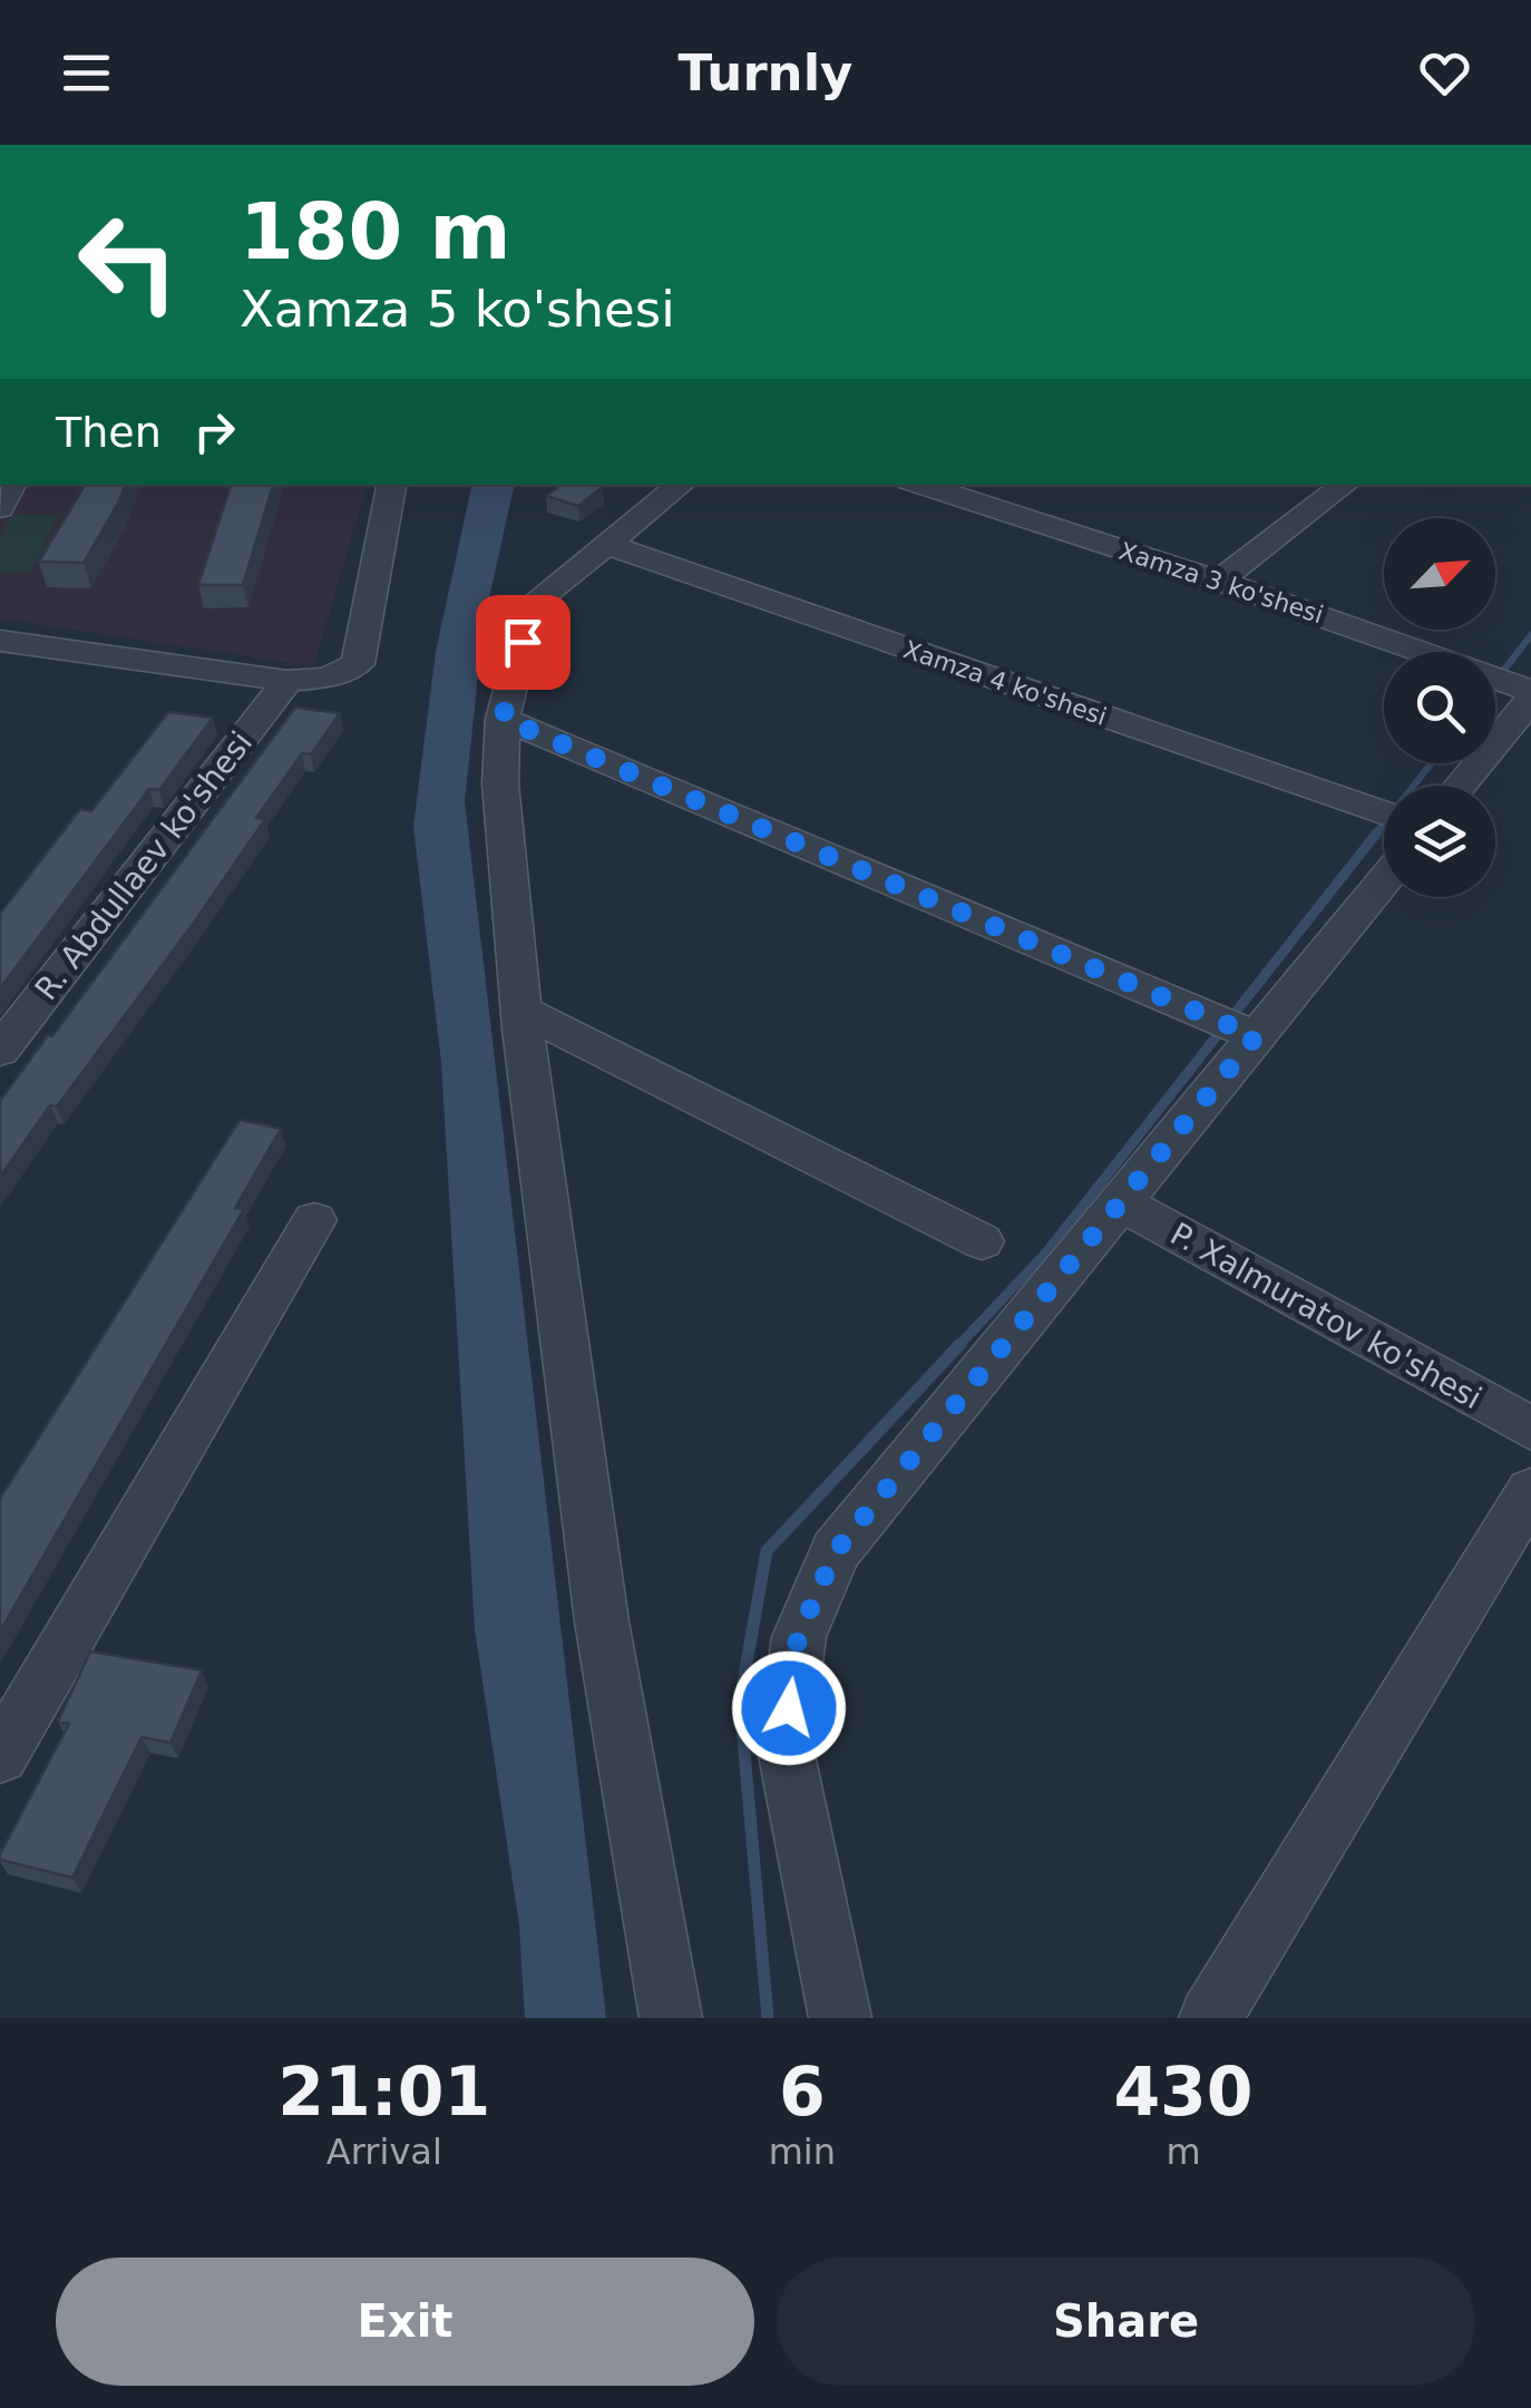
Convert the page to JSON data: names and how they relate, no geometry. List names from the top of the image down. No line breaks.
{"streets":{"street":["Xamza 3 ko'shesi","Xamza 4 ko'shesi","R. Abdullaev ko'shesi","P. Xalmuratov ko'shesi"]},"north":"top right","page":{"header":"Turnly","turn":["180 m","Xamza 5 ko'shesi"],"then":"Then","eta":["21:01","Arrival","6","min","430","m"],"buttons":["Exit","Share"]}}
